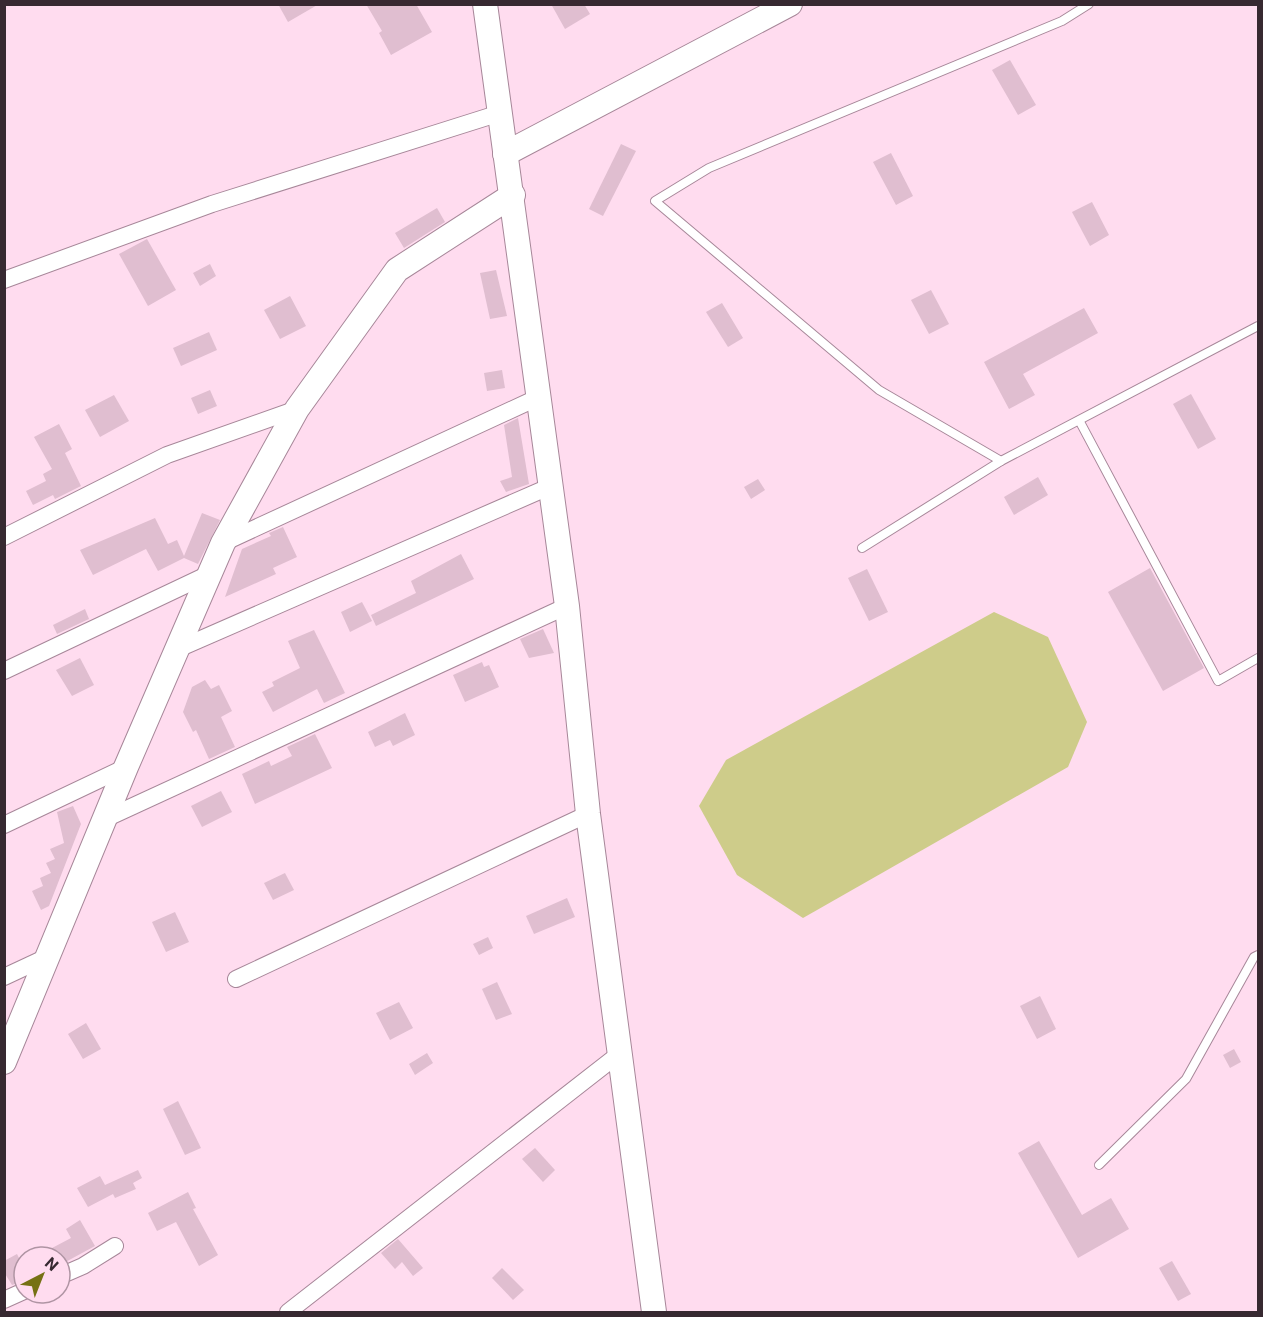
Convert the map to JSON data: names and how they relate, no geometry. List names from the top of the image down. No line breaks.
{"north":"top right"}
